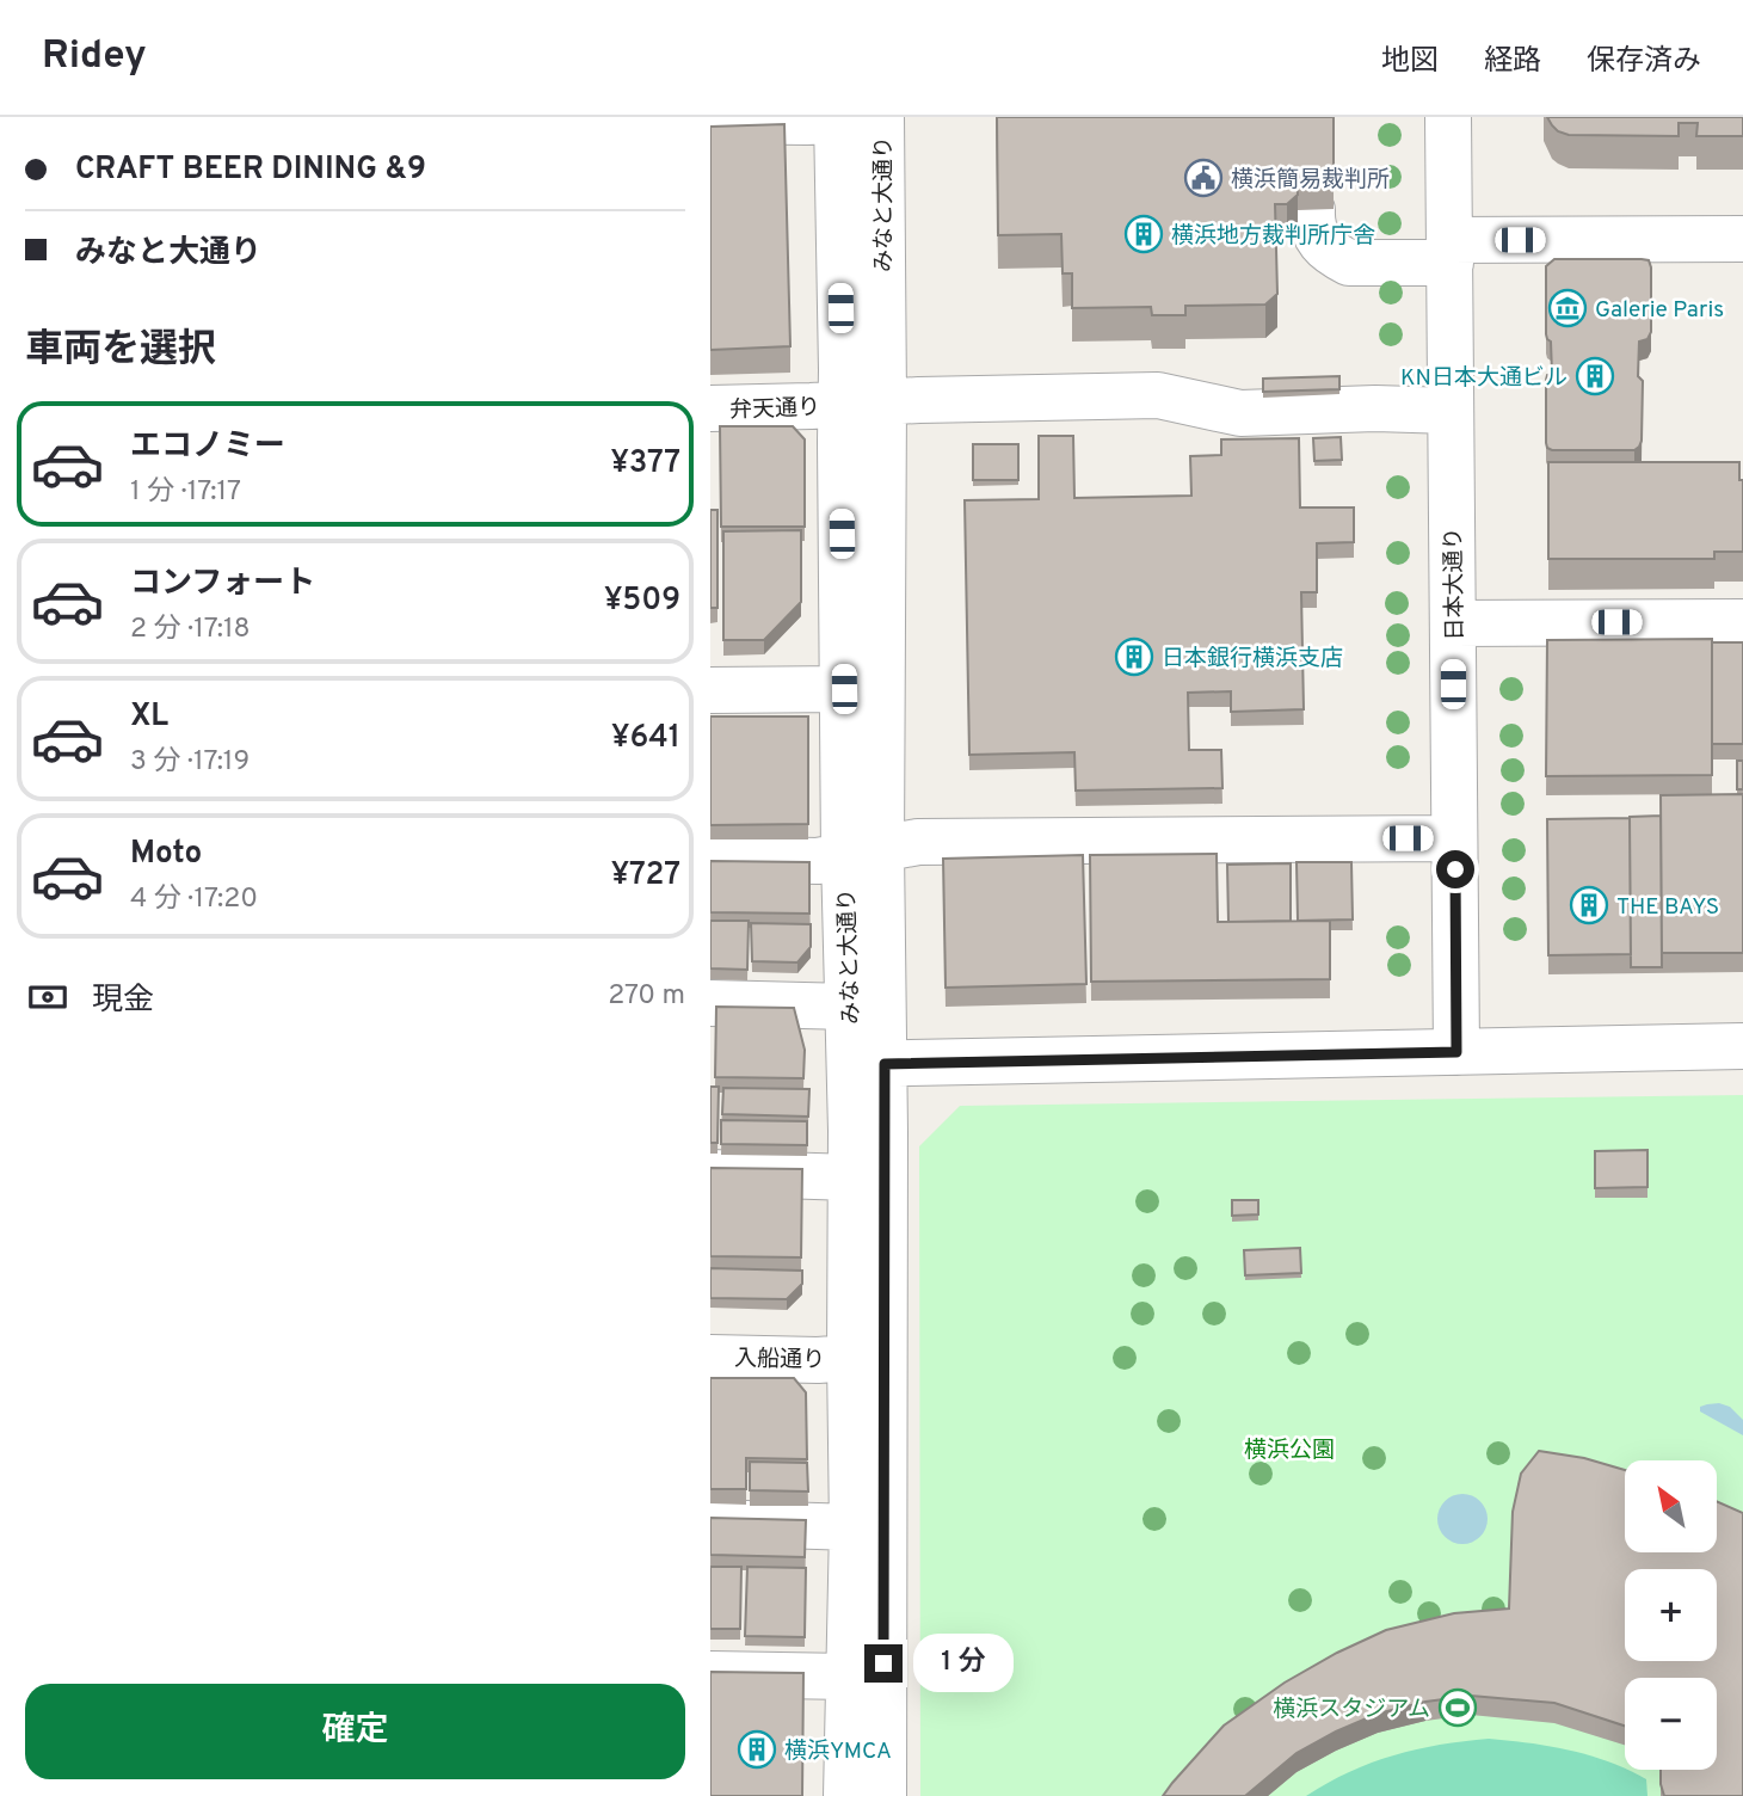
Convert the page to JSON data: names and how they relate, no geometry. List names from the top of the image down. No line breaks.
{"streets":{"street":["みなと大通り","弁天通り","日本大通り","入船通り"]},"crossings":[["みなと大通り","弁天通り"],["みなと大通り","入船通り"],["弁天通り","日本大通り"]],"parks":["横浜公園"],"places":{"public building":["横浜簡易裁判所"],"building":["横浜地方裁判所庁舎","KN日本大通ビル","日本銀行横浜支店","THE BAYS","横浜YMCA"],"museum":["Galerie Paris"],"sports":["横浜スタジアム"]},"north":"top left","page":{"header":"Ridey","nav":["地図","経路","保存済み"],"banner":["CRAFT BEER DINING &9","みなと大通り"],"heading":"車両を選択","list":[{"name":"エコノミー","note":"1 分 · 17:17","value":"¥377"},{"name":"コンフォート","note":"2 分 · 17:18","value":"¥509"},{"name":"XL","note":"3 分 · 17:19","value":"¥641"},{"name":"Moto","note":"4 分 · 17:20","value":"¥727"}],"pay":["現金","270 m"],"map_buttons":["+","−"],"bubble":"1 分","buttons":"確定"}}
